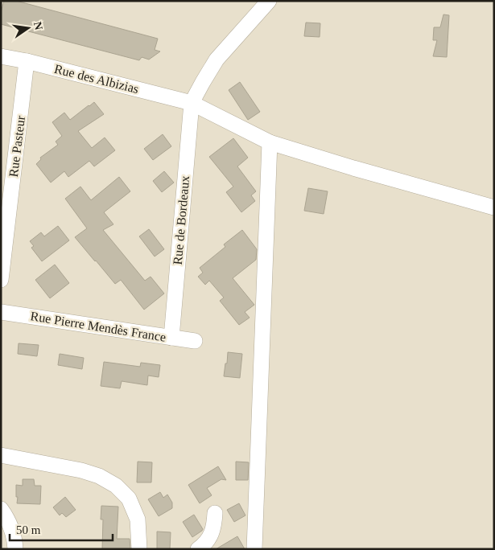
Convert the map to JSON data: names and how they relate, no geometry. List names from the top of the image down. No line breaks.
{"streets":{"street":["Rue des Albizias","Rue Pasteur","Rue de Bordeaux","Rue Pierre Mendès France"]},"crossings":[["Rue des Albizias","Rue Pasteur"],["Rue des Albizias","Rue de Bordeaux"],["Rue de Bordeaux","Rue Pierre Mendès France"]],"scale_bar":"50 m","north":"right"}
